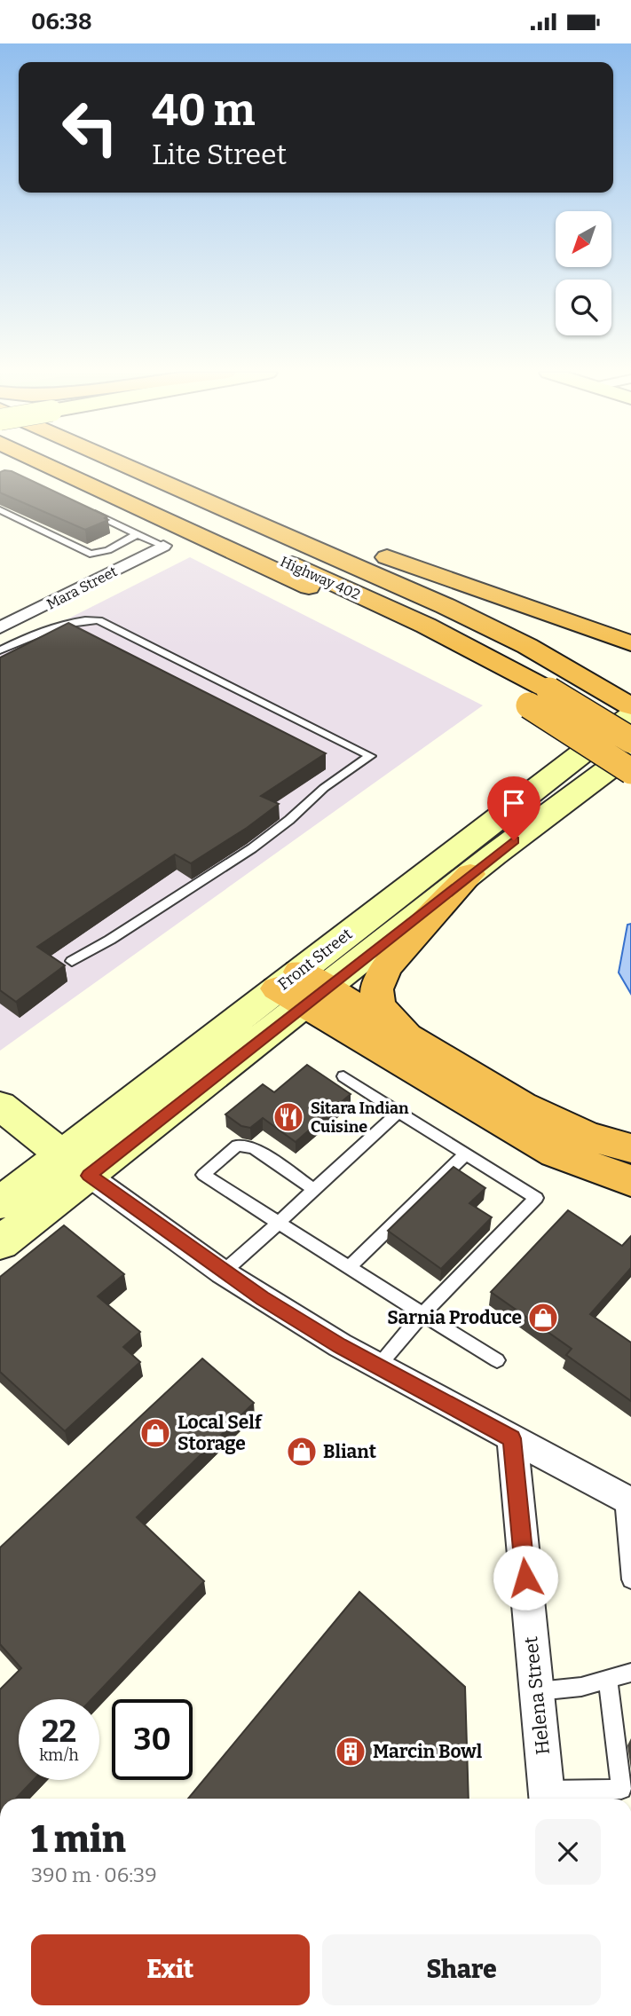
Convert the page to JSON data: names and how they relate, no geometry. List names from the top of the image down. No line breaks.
{"streets":{"highway":["Highway 402"],"main road":["Front Street"],"street":["Mara Street","Helena Street"]},"places":{"restaurant":["Sitara Indian Cuisine"],"shop":["Sarnia Produce","Local Self Storage","Bliant"],"building":["Marcin Bowl"]},"north":"bottom left","page":{"status":"06:38","turn":["40 m","Lite Street"],"speed":"22 km/h","limit":"30","heading":["1 min","390 m · 06:39"],"buttons":["Exit","Share"]}}
